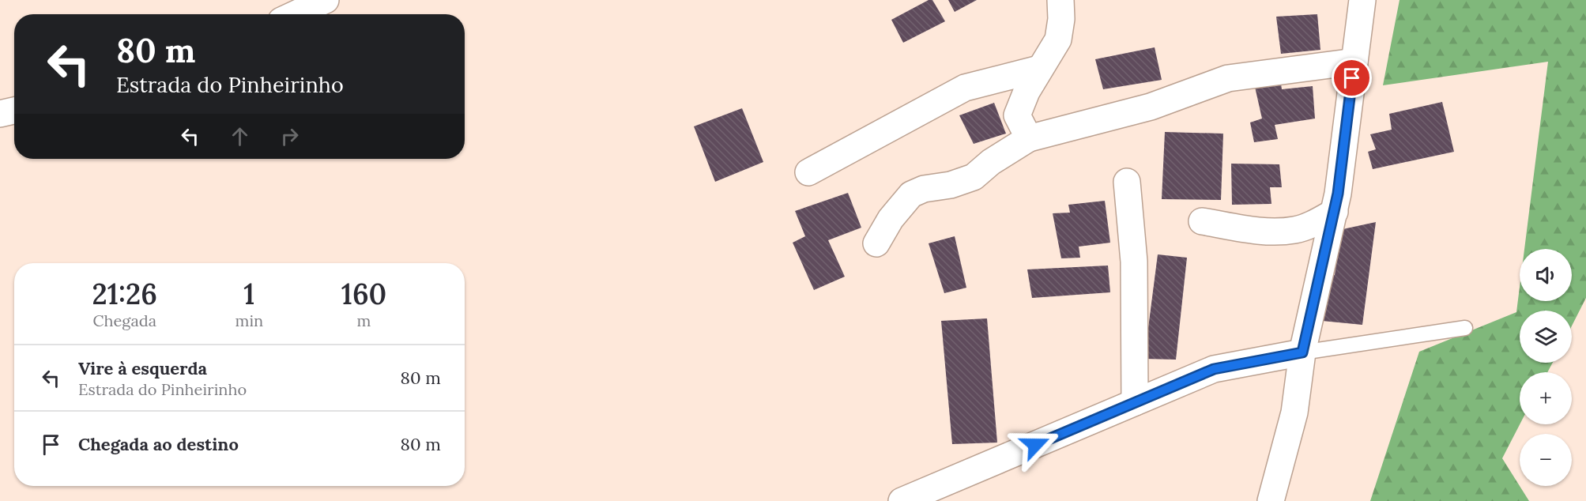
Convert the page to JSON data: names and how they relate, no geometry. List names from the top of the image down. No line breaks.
{"page":{"turn":["80 m","Estrada do Pinheirinho"],"map_buttons":["+","−"],"eta":["21:26","Chegada","1","min","160","m"],"list":[{"name":"Vire à esquerda","note":"Estrada do Pinheirinho","value":"80 m"},{"name":"Chegada ao destino","value":"80 m"}]}}
